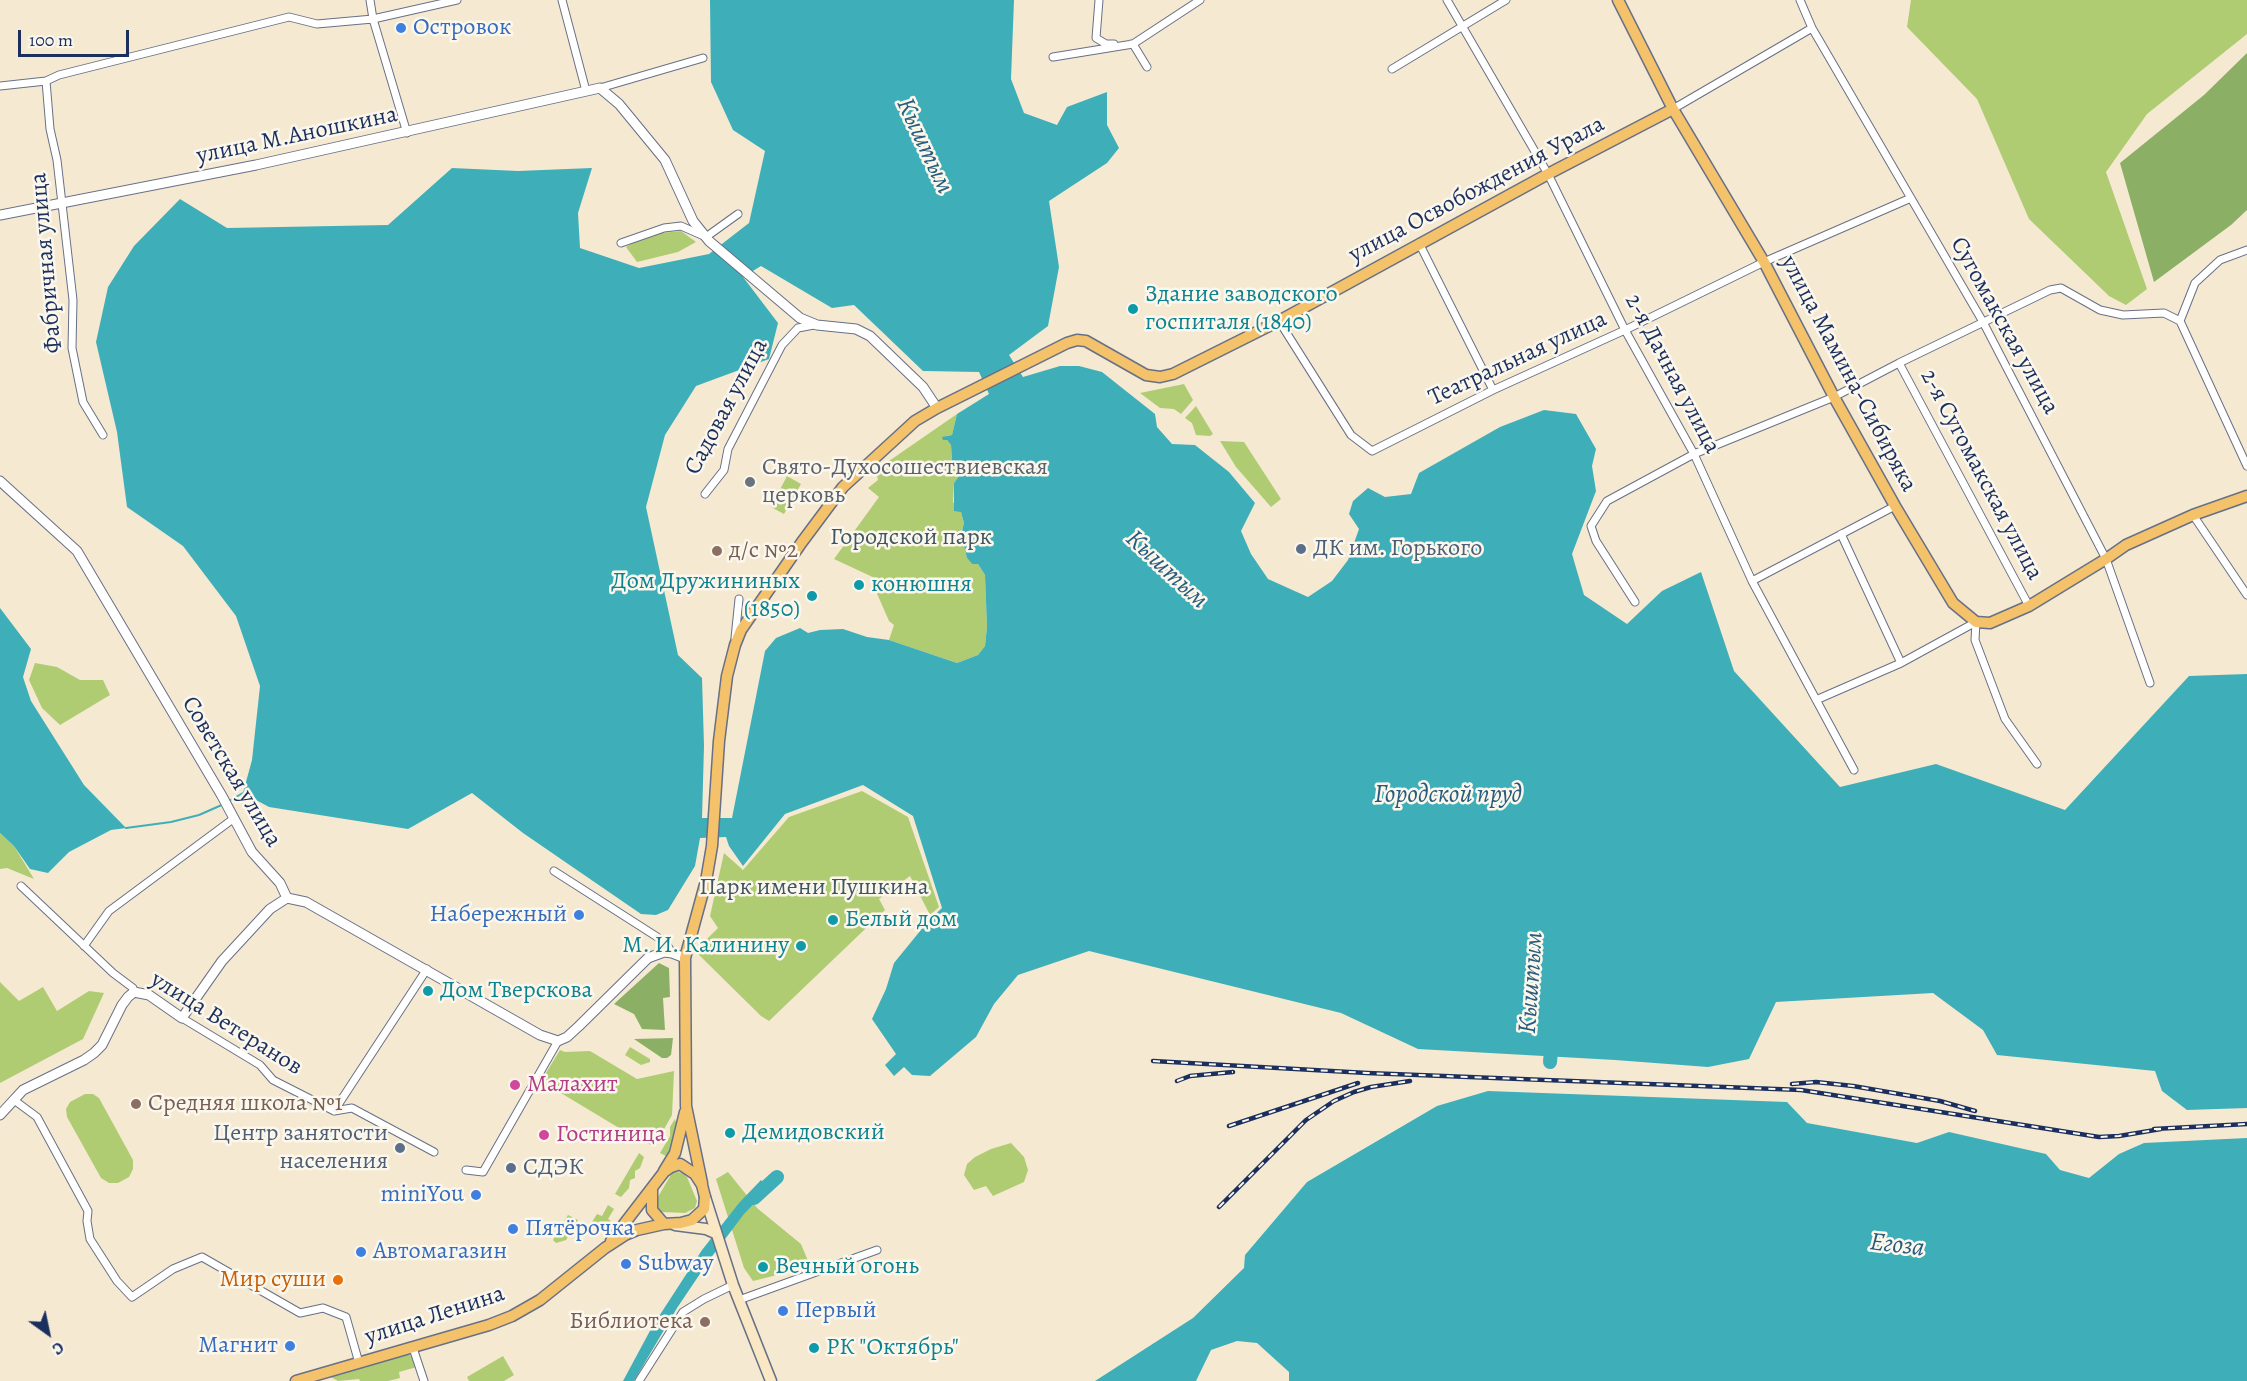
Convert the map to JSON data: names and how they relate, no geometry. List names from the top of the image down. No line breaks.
{"streets":{"main road":["улица Освобождения Урала","улица Мамина-Сибиряка","улица Ленина"],"street":["улица М.Аношкина","Фабричная улица","Сугомакская улица","Театральная улица","2-я Дачная улица","Садовая улица","2-я Сугомакская улица","Советская улица","улица Ветеранов"]},"crossings":[["улица М.Аношкина","Фабричная улица"],["улица Освобождения Урала","Сугомакская улица"],["улица Освобождения Урала","Театральная улица"],["улица Освобождения Урала","2-я Дачная улица"],["улица Освобождения Урала","улица Мамина-Сибиряка"],["Сугомакская улица","Театральная улица"],["Театральная улица","2-я Дачная улица"],["Театральная улица","улица Мамина-Сибиряка"]],"water":["Кыштым","Городской пруд","Егоза"],"parks":["Городской парк","Парк имени Пушкина"],"places":["Островок","Здание заводского госпиталя (1840)","Свято-Духосошествиевская церковь","ДК им. Горького","д/с №2","конюшня","Дом Дружининых (1850)","Набережный","Белый дом","М. И. Калинину","Дом Тверскова","Малахит","Средняя школа №1","Демидовский","Гостиница","Центр занятости населения","СДЭК","miniYou","Пятёрочка","Автомагазин","Subway","Вечный огонь","Мир суши","Первый","Библиотека","Магнит","РК \"Октябрь\""],"scale_bar":"100 m","north":"bottom right"}
